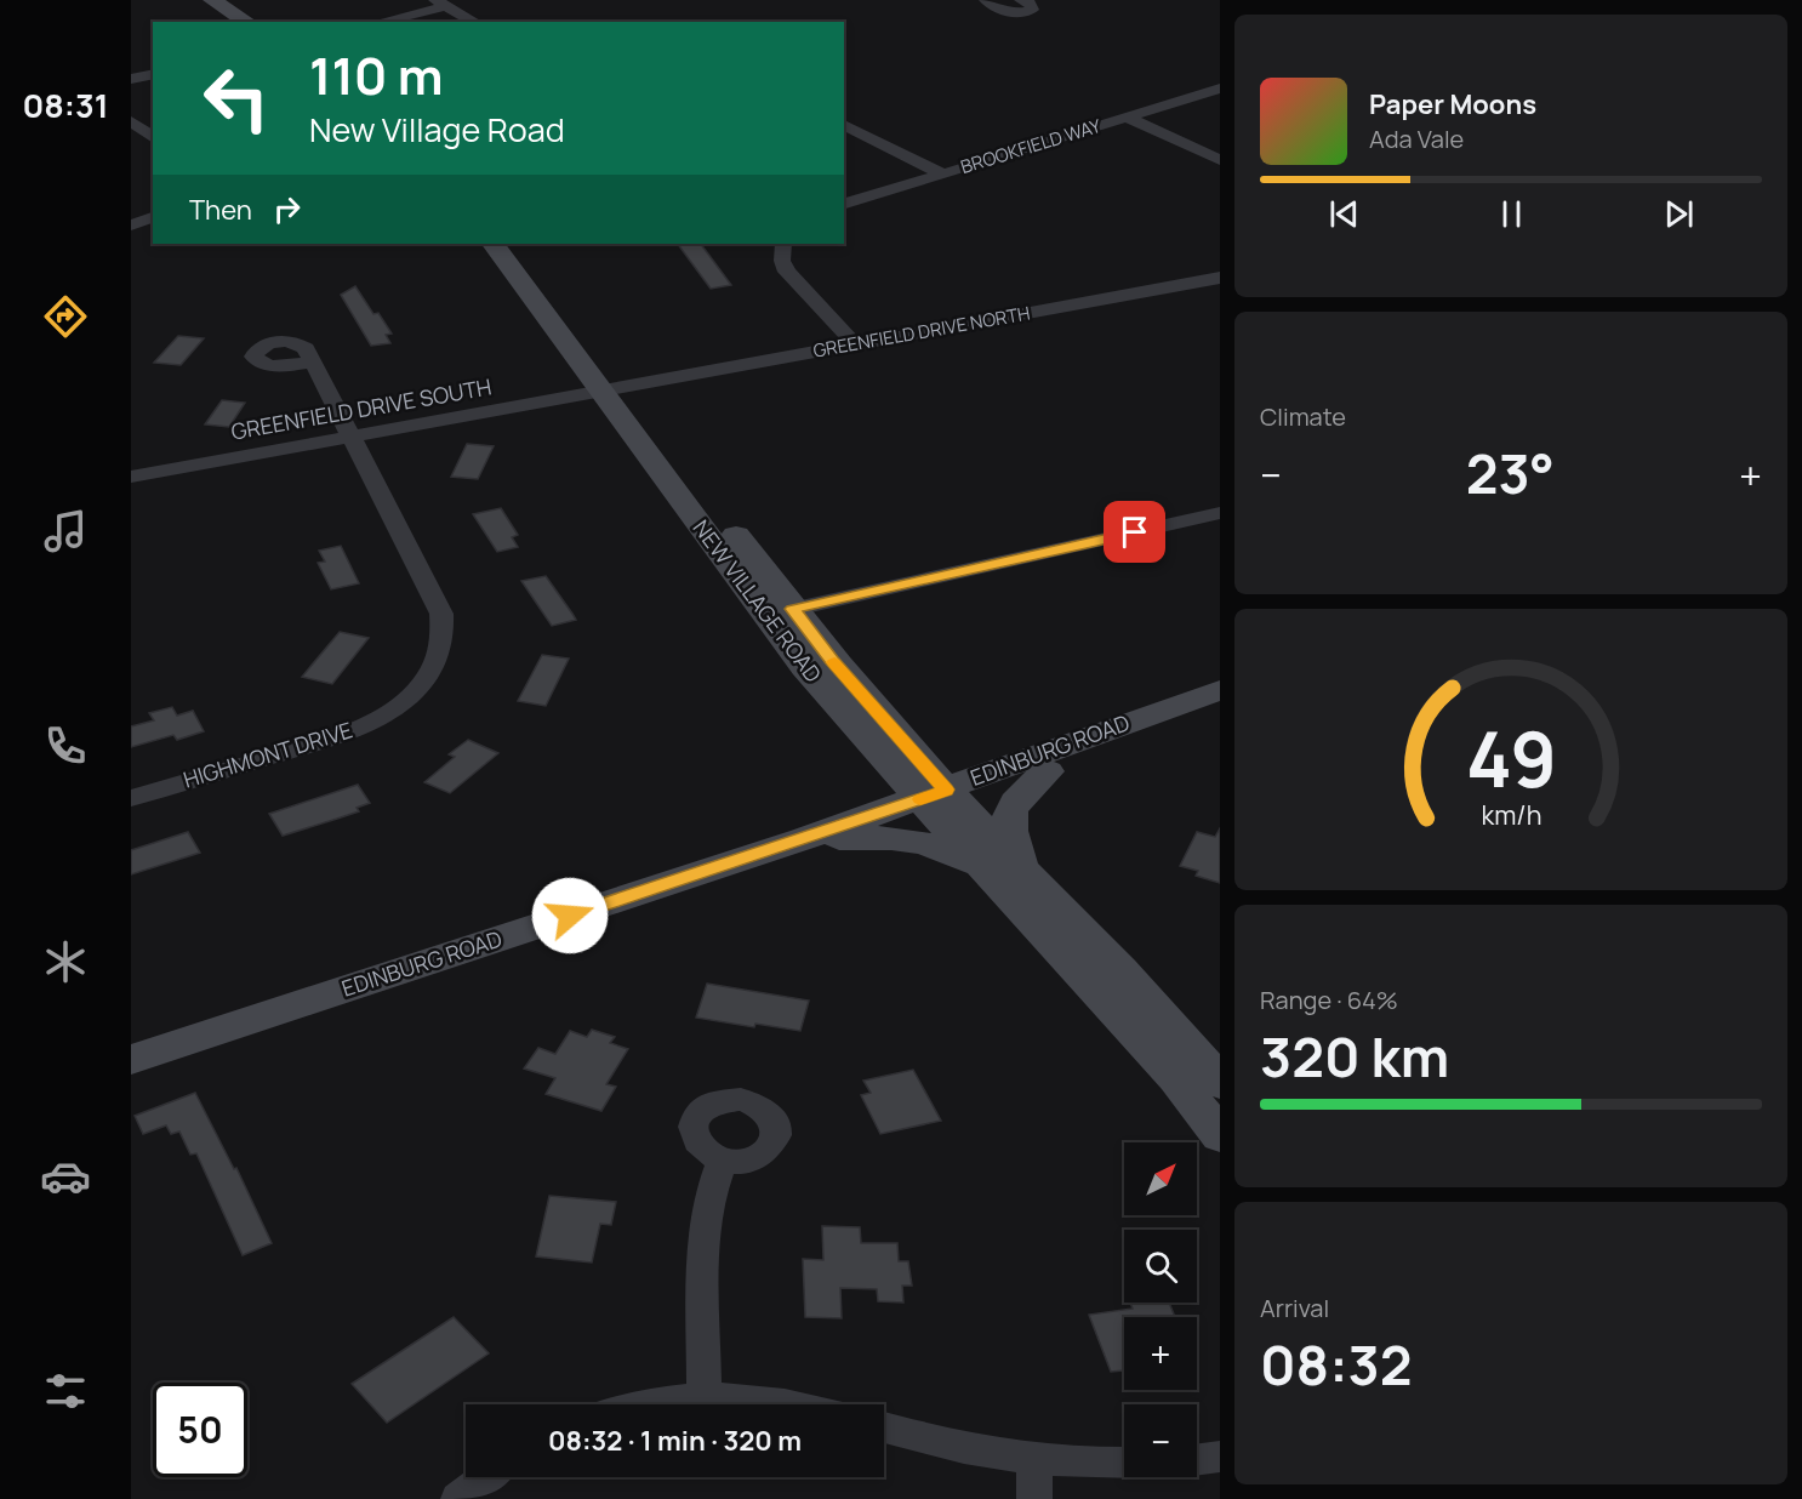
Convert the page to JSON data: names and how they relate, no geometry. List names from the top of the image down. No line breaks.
{"streets":{"main road":["NEW VILLAGE ROAD","EDINBURG ROAD"],"street":["BROOKFIELD WAY","GREENFIELD DRIVE NORTH","GREENFIELD DRIVE SOUTH","HIGHMONT DRIVE"]},"crossings":[["GREENFIELD DRIVE NORTH","GREENFIELD DRIVE SOUTH"],["GREENFIELD DRIVE NORTH","NEW VILLAGE ROAD"],["GREENFIELD DRIVE SOUTH","NEW VILLAGE ROAD"],["GREENFIELD DRIVE SOUTH","HIGHMONT DRIVE"],["NEW VILLAGE ROAD","EDINBURG ROAD"]],"north":"top right","page":{"tabs":"08:31","turn":["110 m","New Village Road"],"song":["Paper Moons","Ada Vale"],"then":"Then","tile":["Climate",["Range · 64%","320 km"],["Arrival","08:32"]],"heat":["−","23°","+"],"map_buttons":["+","−"],"limit":"50","trip":"08:32 · 1 min · 320 m","gauge":["49","km/h"]}}
